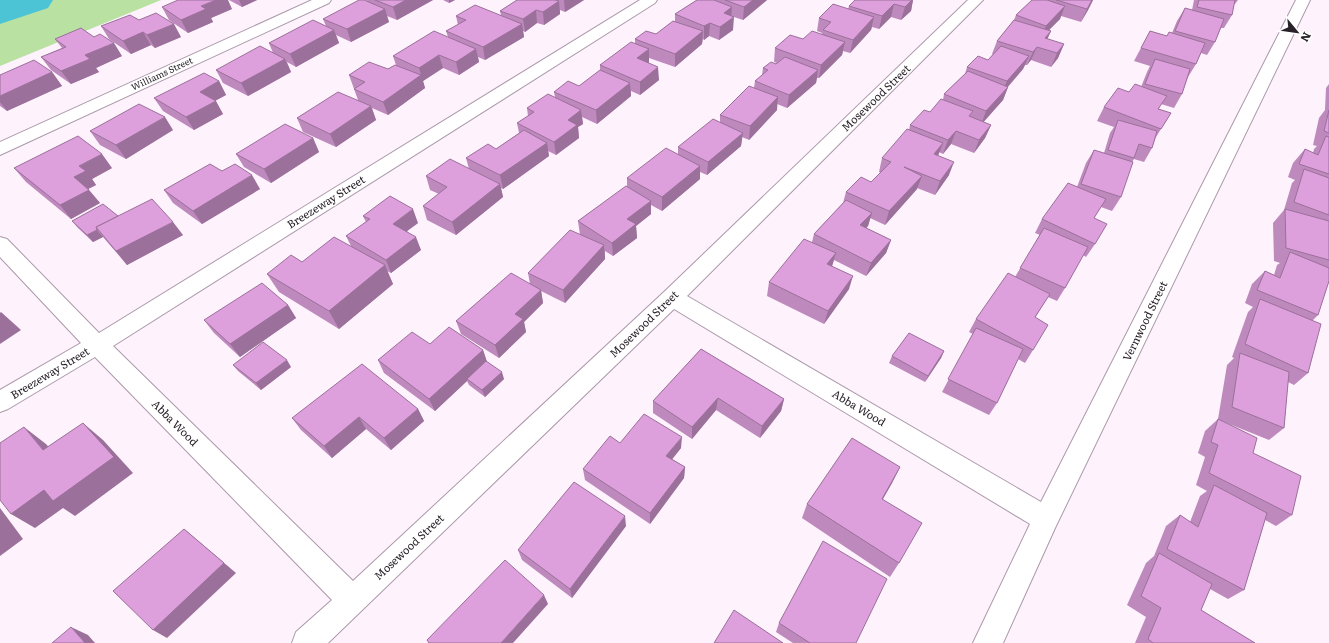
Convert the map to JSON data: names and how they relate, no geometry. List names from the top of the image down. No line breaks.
{"streets":{"street":["Williams Street","Mosewood Street","Breezeway Street","Vernwood Street","Abba Wood"]},"crossings":[["Mosewood Street","Abba Wood"],["Breezeway Street","Abba Wood"],["Vernwood Street","Abba Wood"]],"north":"bottom right"}
